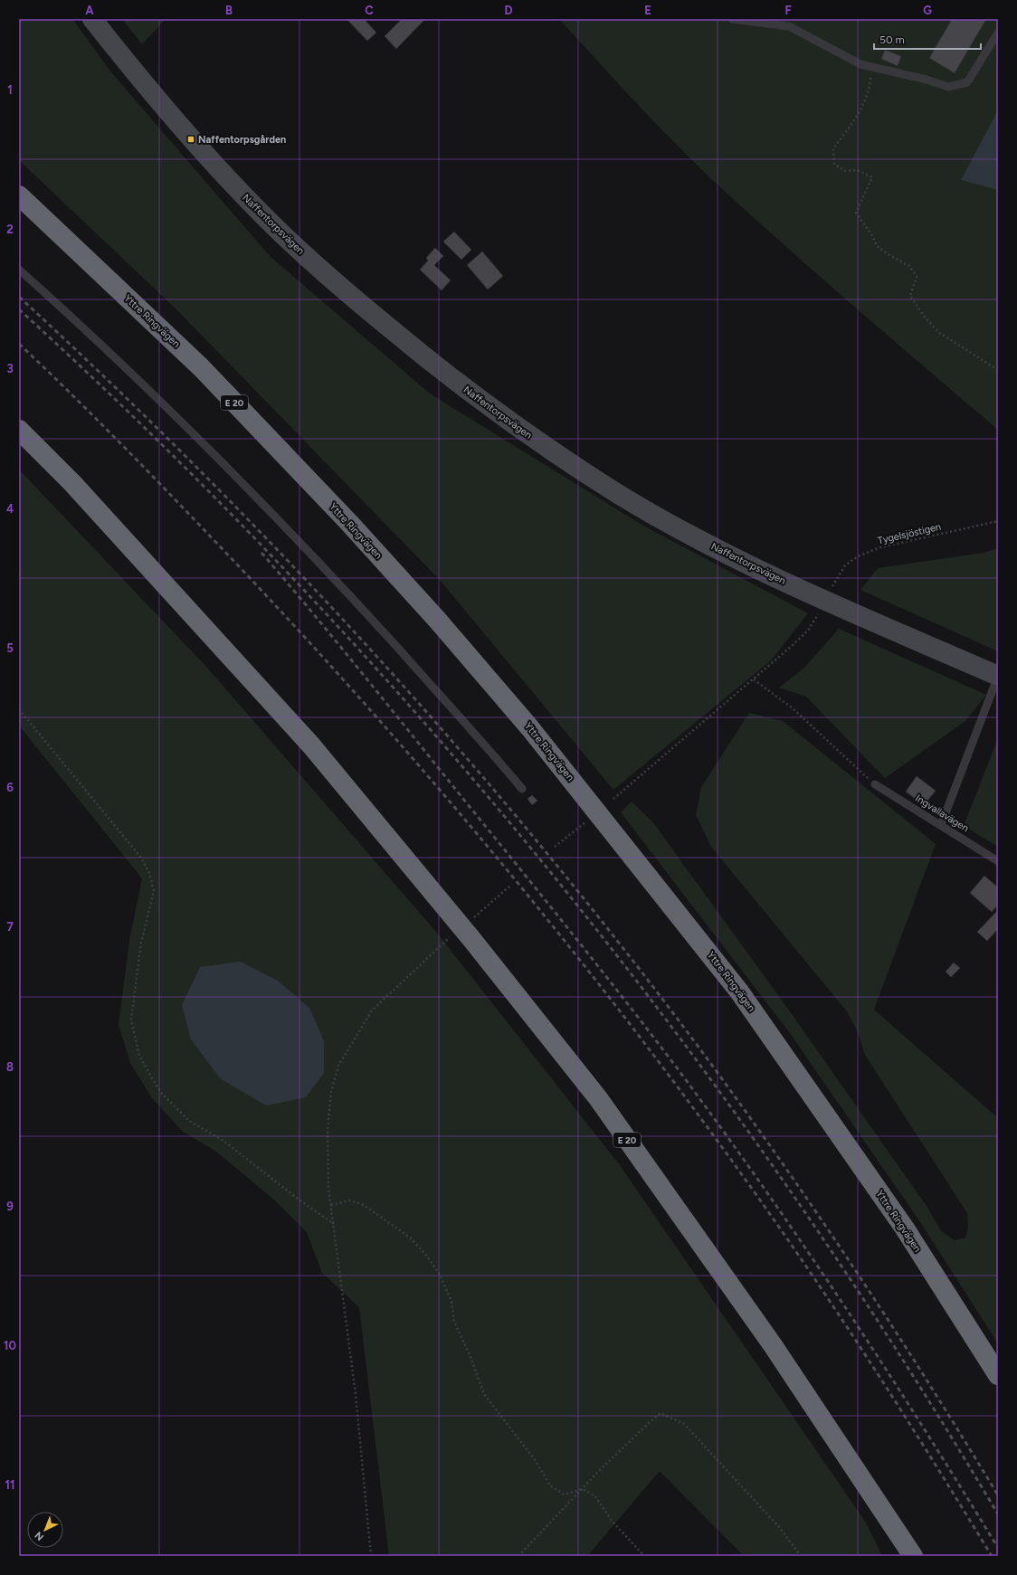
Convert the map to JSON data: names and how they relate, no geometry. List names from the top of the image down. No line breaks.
{"streets":{"highway":["Yttre Ringvägen","E 20"],"street":["Naffentorpsvägen"],"lane":["Ingvallavägen"],"path":["Tygelsjöstigen"]},"crossings":[["Naffentorpsvägen","Tygelsjöstigen"]],"places":{"transit":["Naffentorpsgården"]},"scale_bar":"50 m","north":"bottom left","grid":{"columns":["A","B","C","D","E","F","G"],"rows":["1","2","3","4","5","6","7","8","9","10","11"]}}
